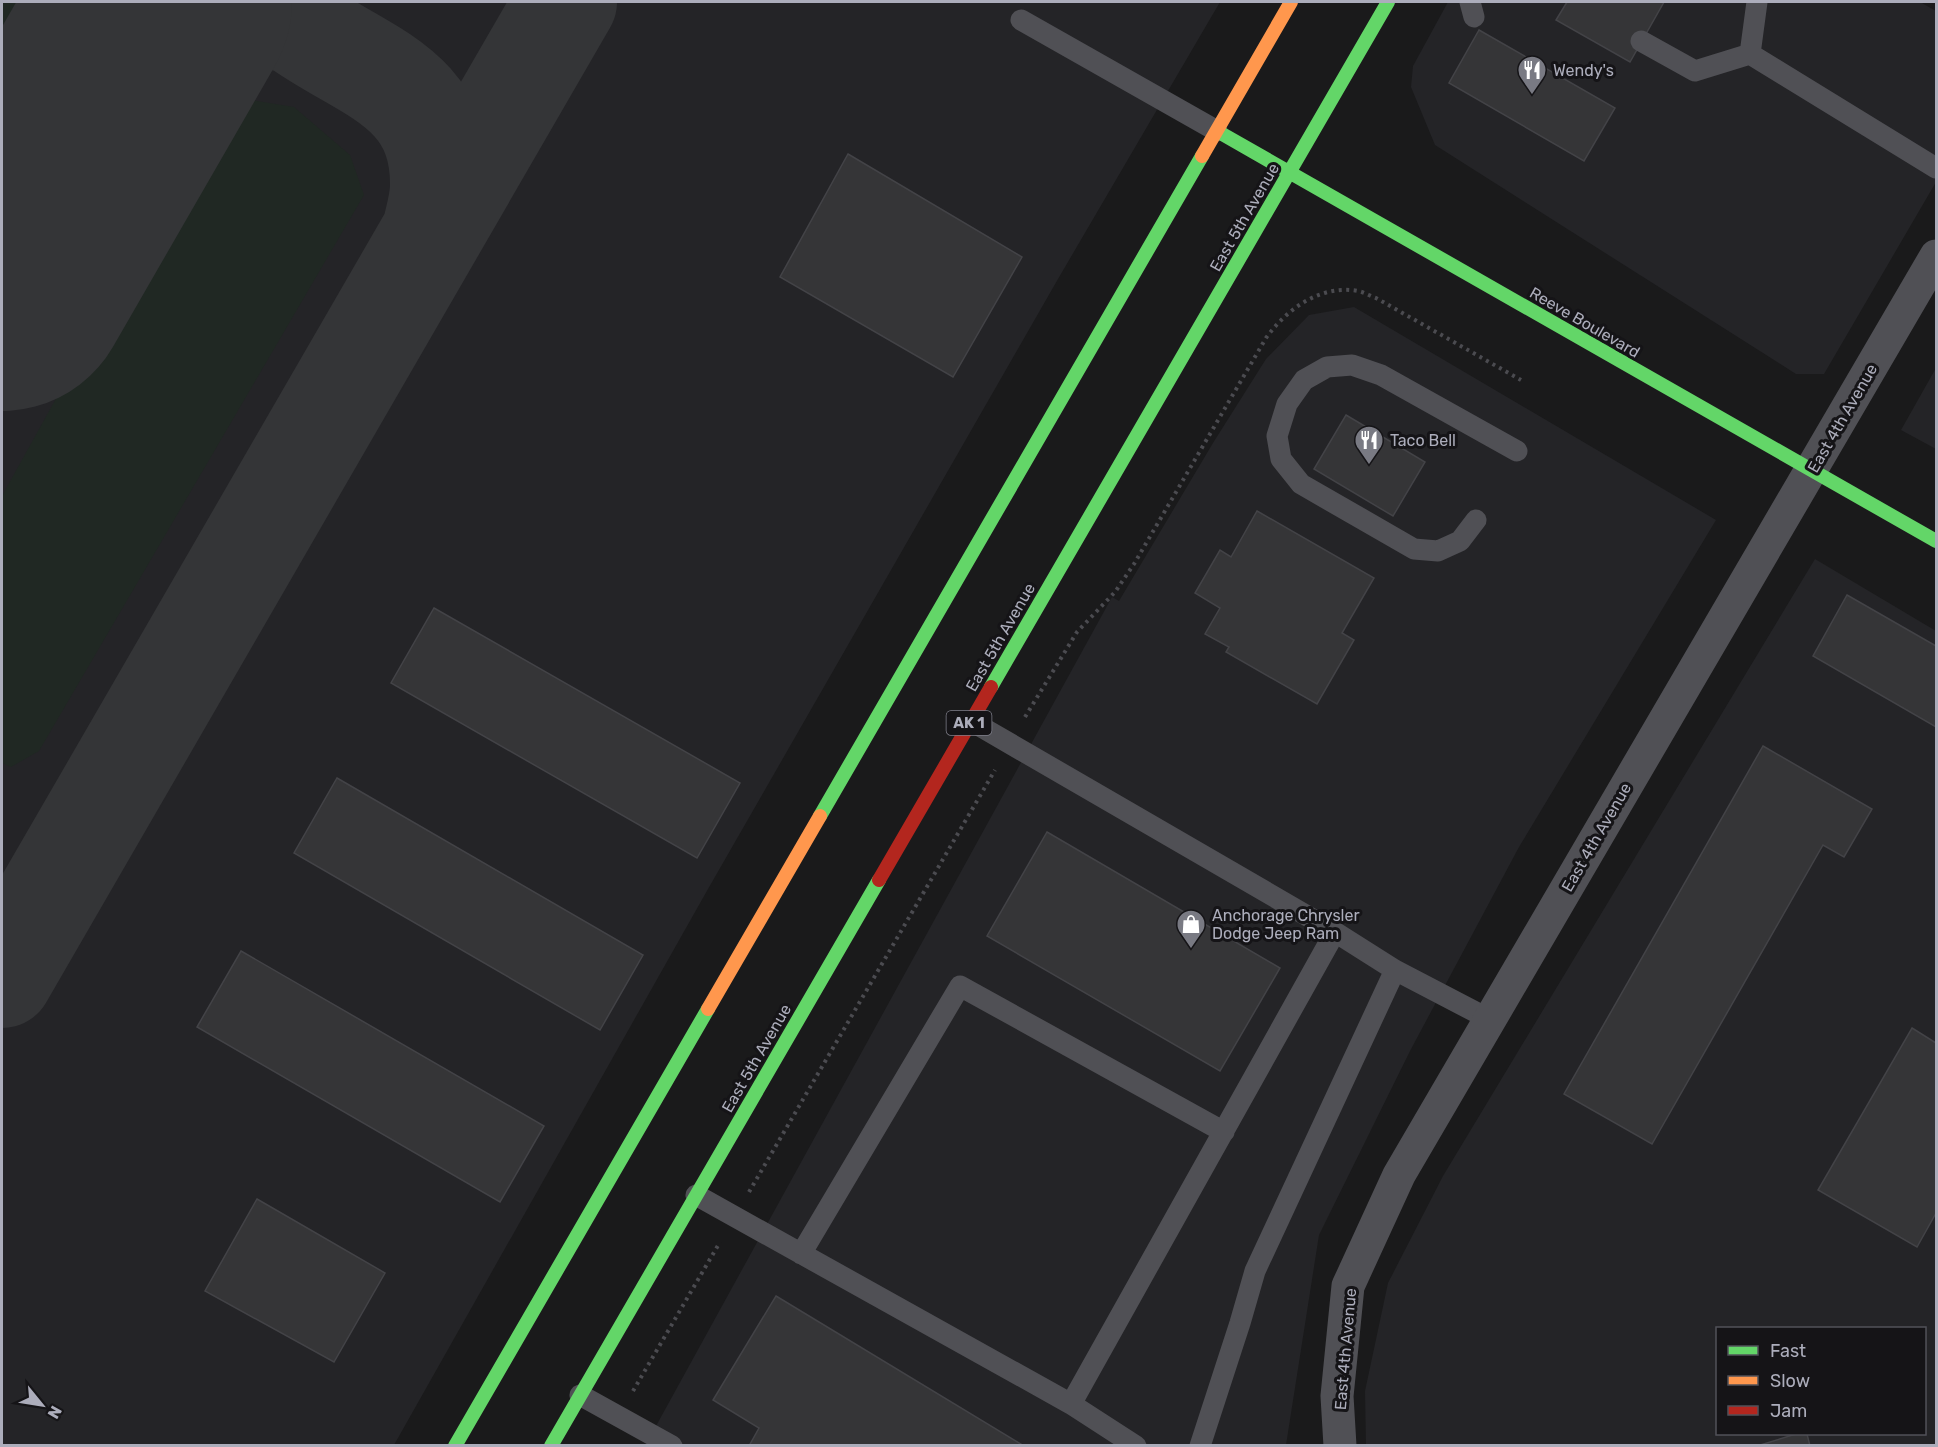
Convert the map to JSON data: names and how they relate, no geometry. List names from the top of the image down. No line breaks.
{"streets":{"main road":["East 5th Avenue","Reeve Boulevard","AK 1"],"street":["East 4th Avenue"]},"crossings":[["East 5th Avenue","Reeve Boulevard"],["Reeve Boulevard","East 4th Avenue"]],"places":{"restaurant":["Wendy's","Taco Bell"],"shop":["Anchorage Chrysler Dodge Jeep Ram"]},"legend":["Fast","Slow","Jam"],"north":"bottom right"}
